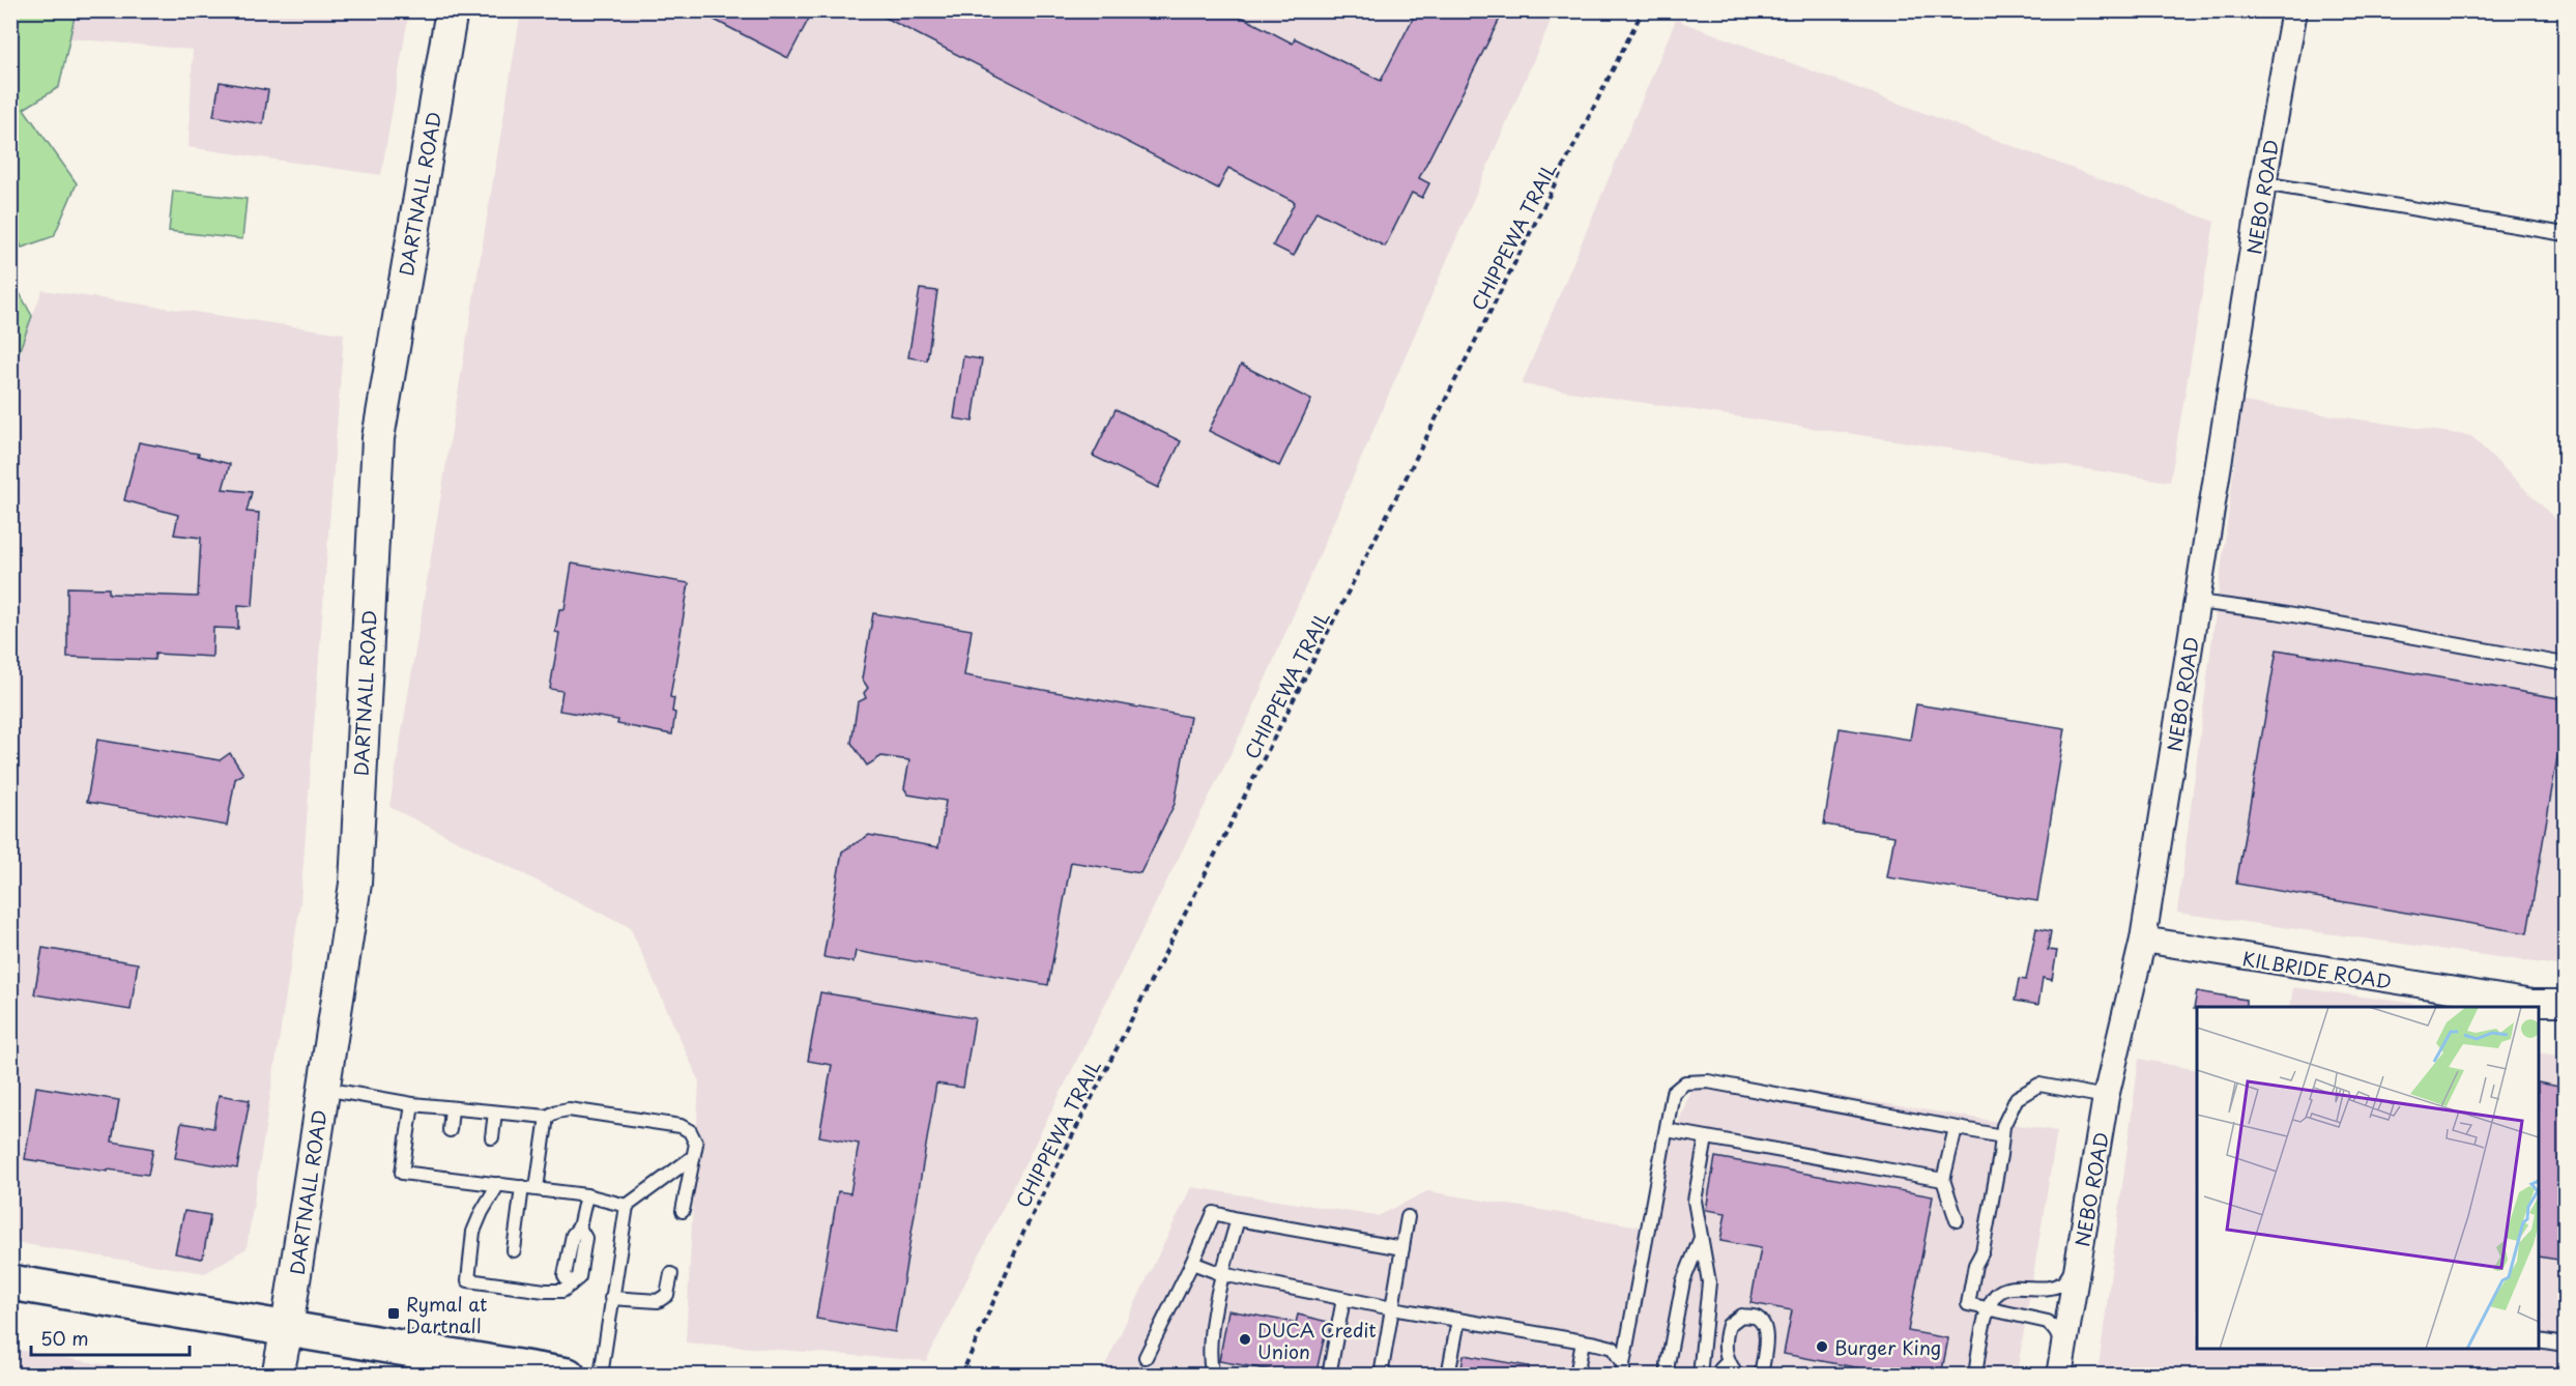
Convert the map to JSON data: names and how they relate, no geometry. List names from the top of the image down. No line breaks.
{"streets":{"street":["DARTNALL ROAD","NEBO ROAD","KILBRIDE ROAD"],"path":["CHIPPEWA TRAIL"]},"crossings":[["NEBO ROAD","KILBRIDE ROAD"]],"places":{"transit":["Rymal at Dartnall"],"other":["DUCA Credit Union","Burger King"]},"scale_bar":"50 m"}
